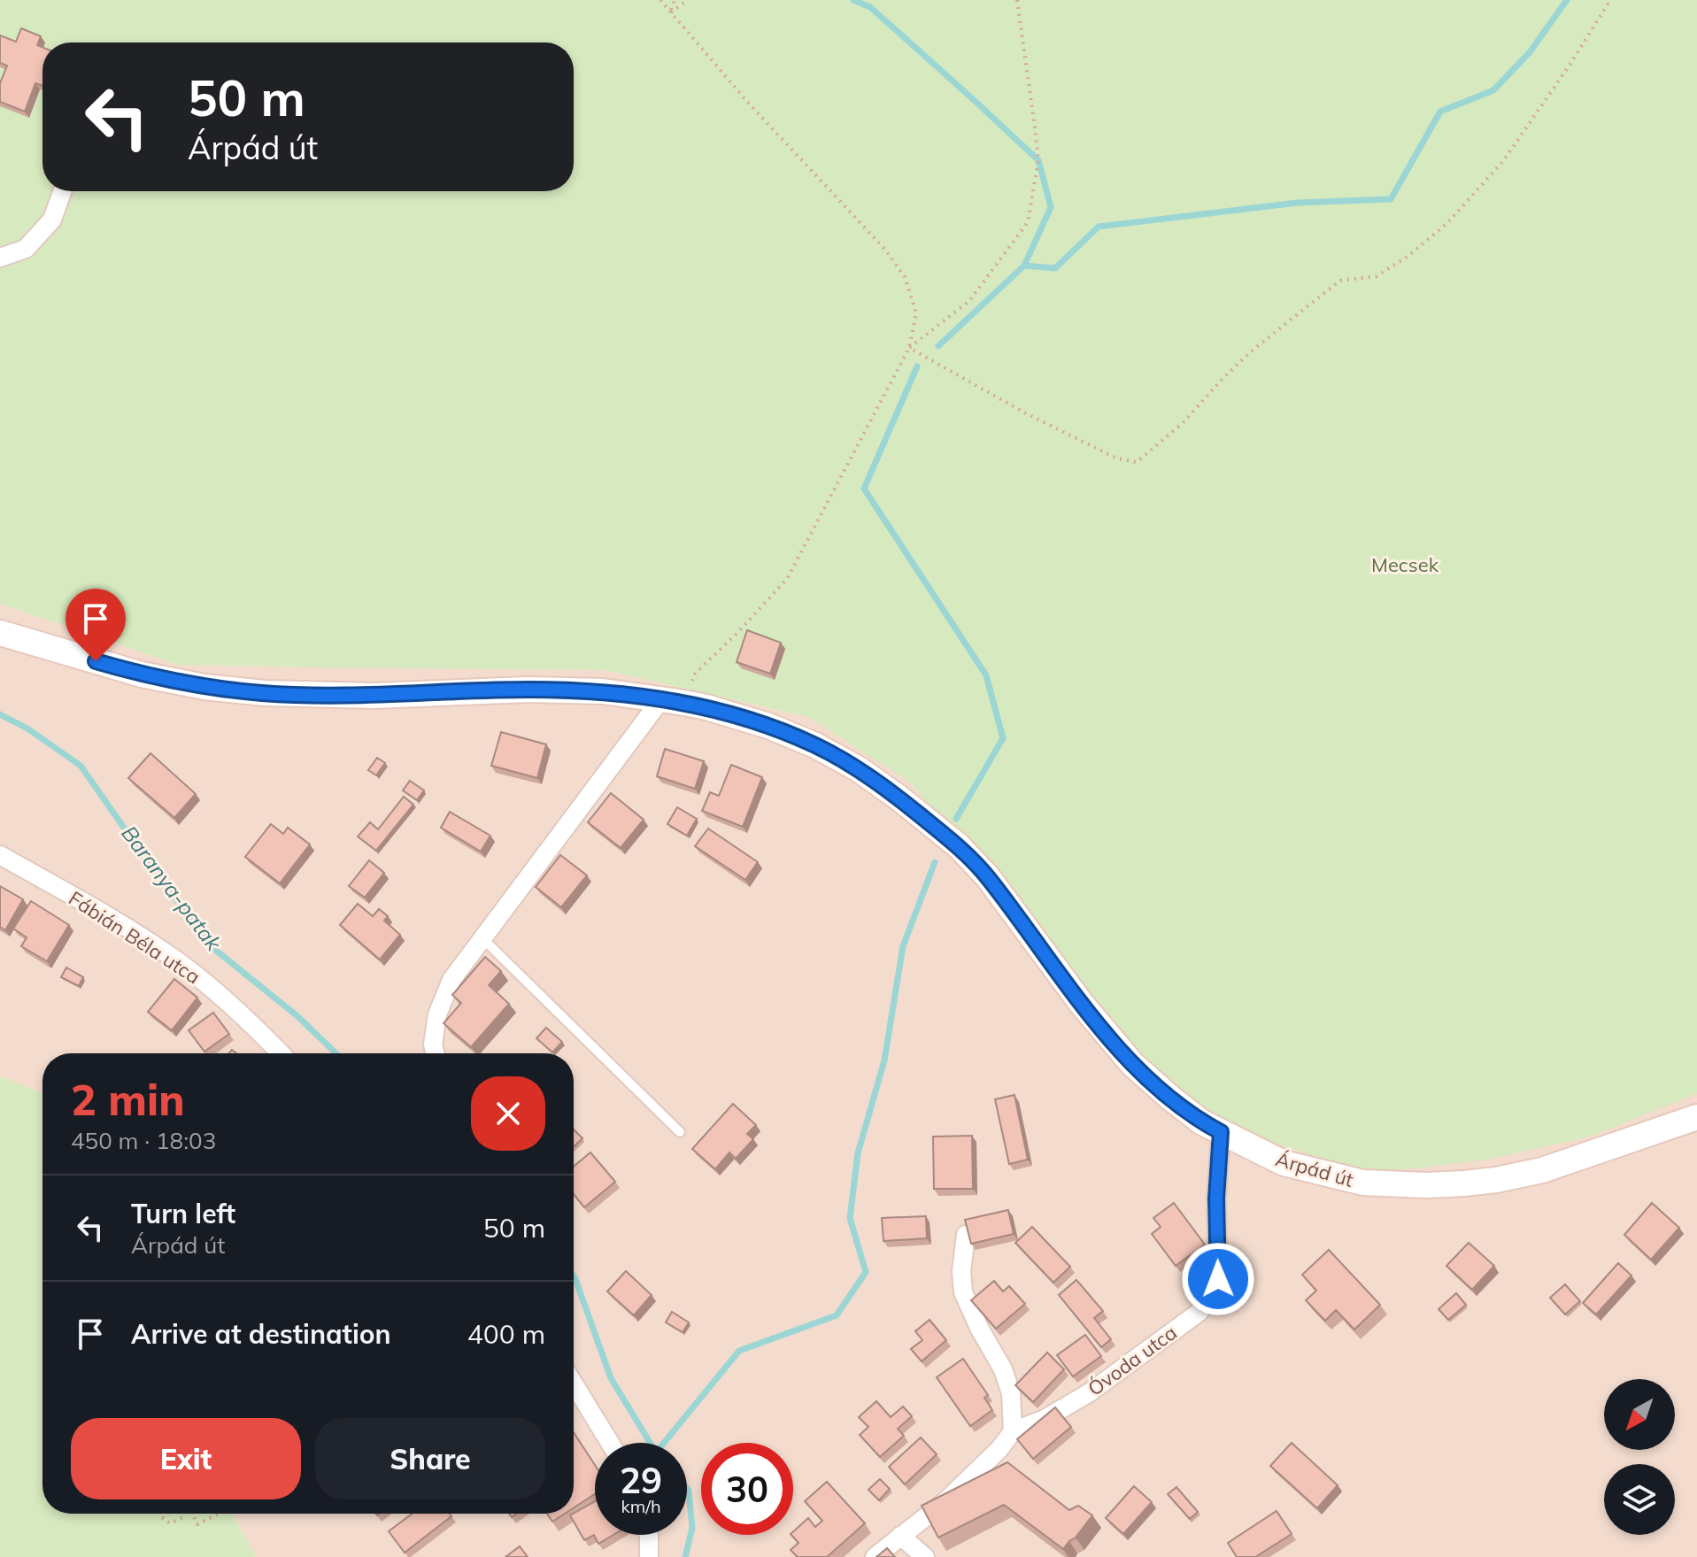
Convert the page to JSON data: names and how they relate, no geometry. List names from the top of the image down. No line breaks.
{"streets":{"main road":["Árpád út"],"street":["Fábián Béla utca","Óvoda utca"]},"crossings":[["Árpád út","Óvoda utca"]],"water":["Baranya-patak"],"parks":["Mecsek"],"north":"bottom left","page":{"turn":["50 m","Árpád út"],"heading":["2 min","450 m · 18:03"],"list":[{"name":"Turn left","note":"Árpád út","value":"50 m"},{"name":"Arrive at destination","value":"400 m"}],"buttons":["Exit","Share"],"speed":"29 km/h","limit":"30"}}
